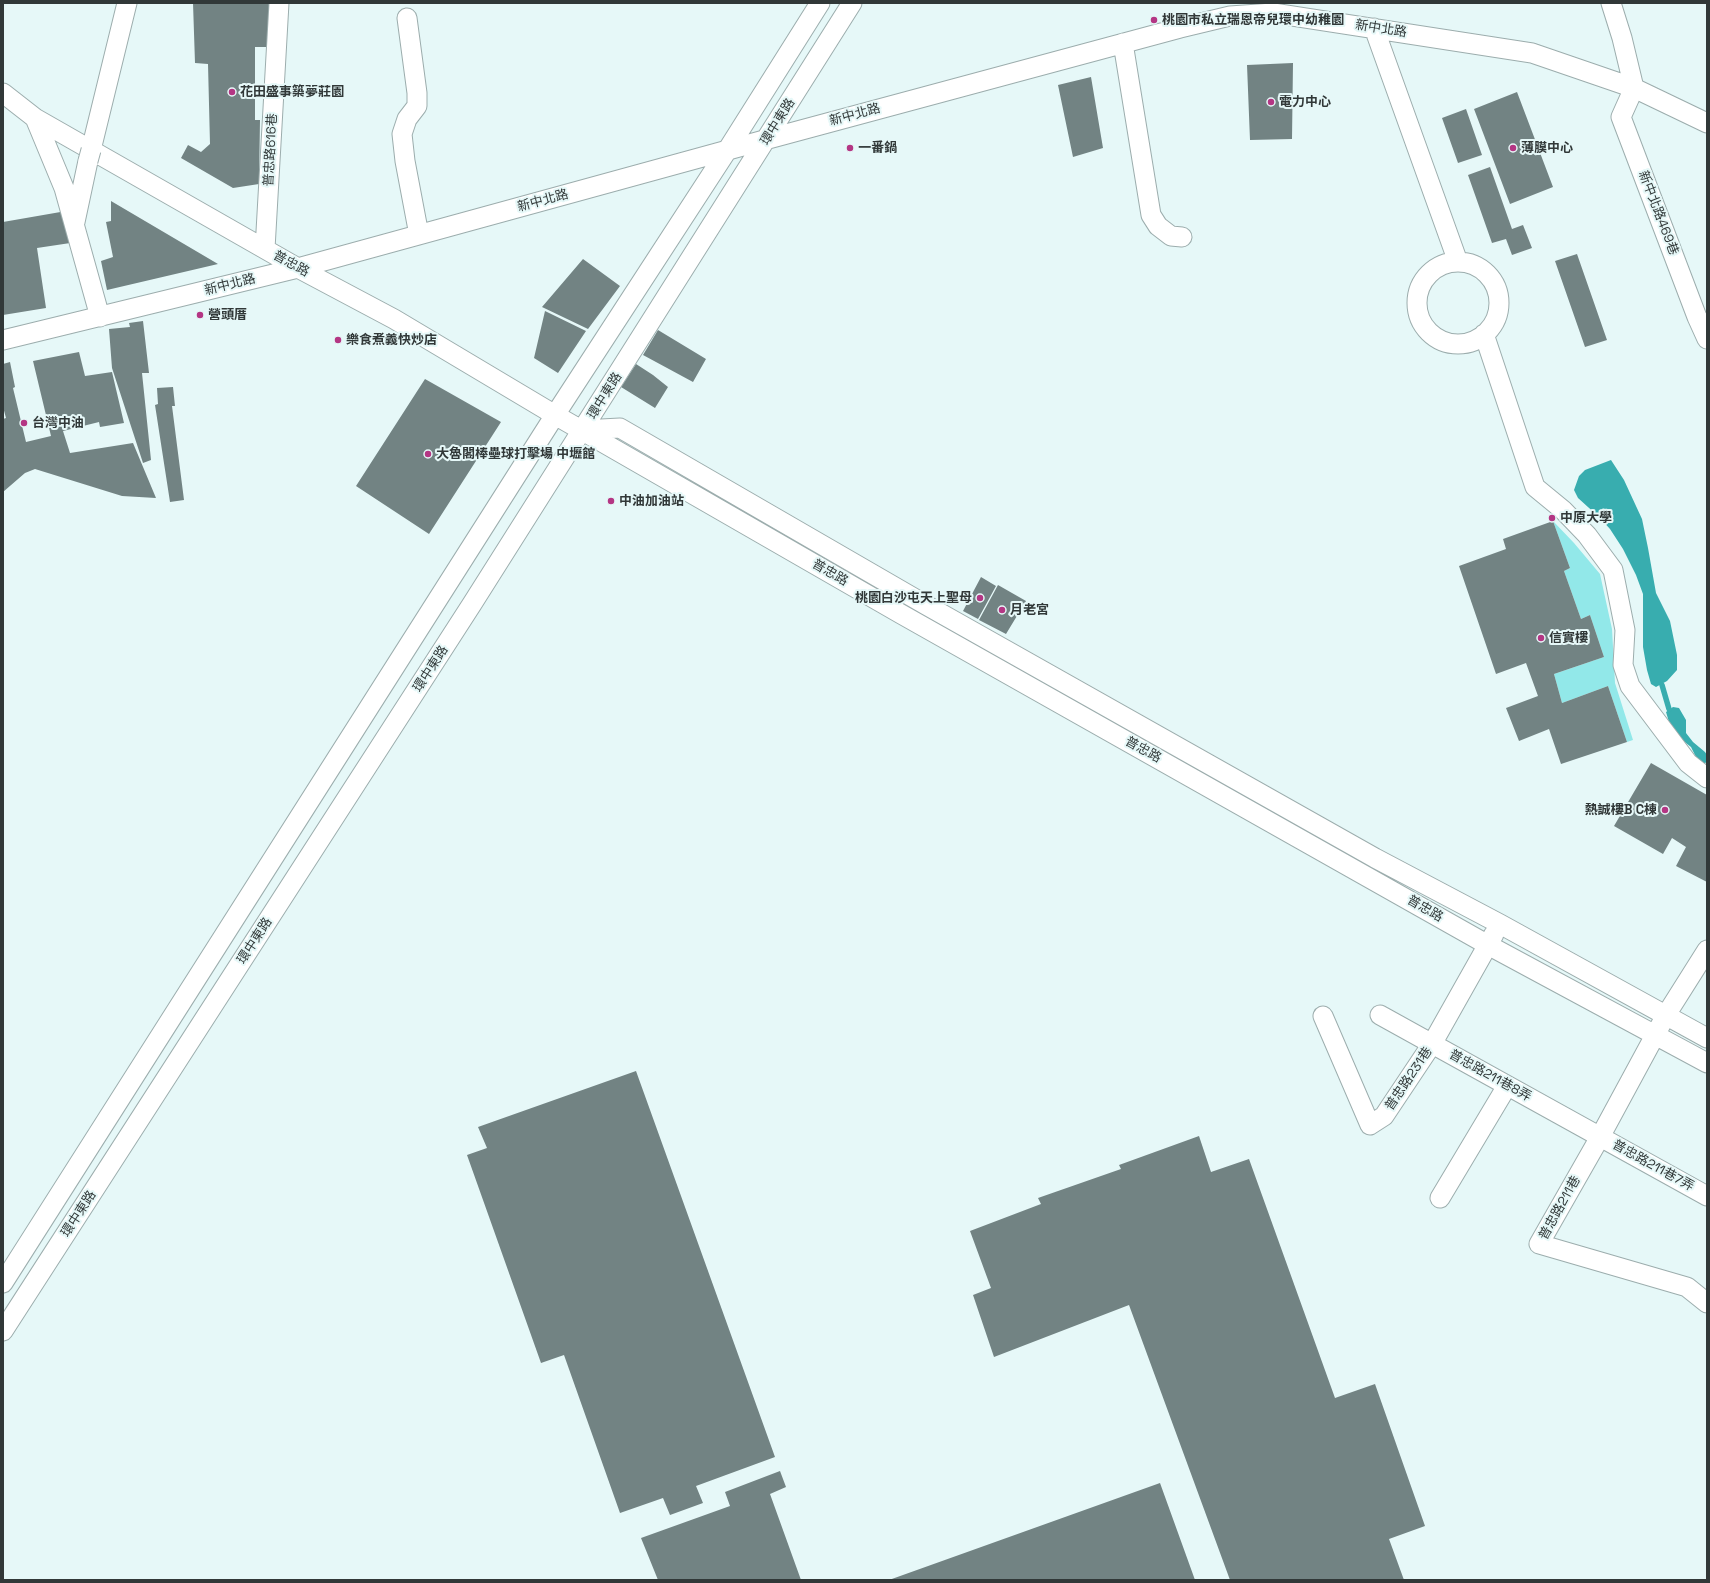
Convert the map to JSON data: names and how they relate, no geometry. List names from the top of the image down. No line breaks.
{"streets":{"street":["新中北路","環中東路","普忠路616巷","新中北路469巷","普忠路","普忠路211巷8弄","普忠路231巷","普忠路211巷7弄","普忠路211巷"]},"crossings":[["新中北路","環中東路"],["新中北路","新中北路469巷"],["新中北路","普忠路"],["環中東路","普忠路"],["普忠路616巷","普忠路"],["普忠路","普忠路231巷"],["普忠路","普忠路211巷"],["普忠路211巷8弄","普忠路231巷"],["普忠路211巷8弄","普忠路211巷7弄"],["普忠路211巷8弄","普忠路211巷"],["普忠路211巷7弄","普忠路211巷"]],"places":["桃園市私立瑞恩帝兒環中幼稚園","花田盛事築夢莊園","電力中心","一番鍋","薄膜中心","營頭厝","樂食煮義快炒店","台灣中油","大魯閣棒壘球打擊場 中壢館","中油加油站","中原大學","桃園白沙屯天上聖母","月老宮","信實樓","熱誠樓B C棟"]}
